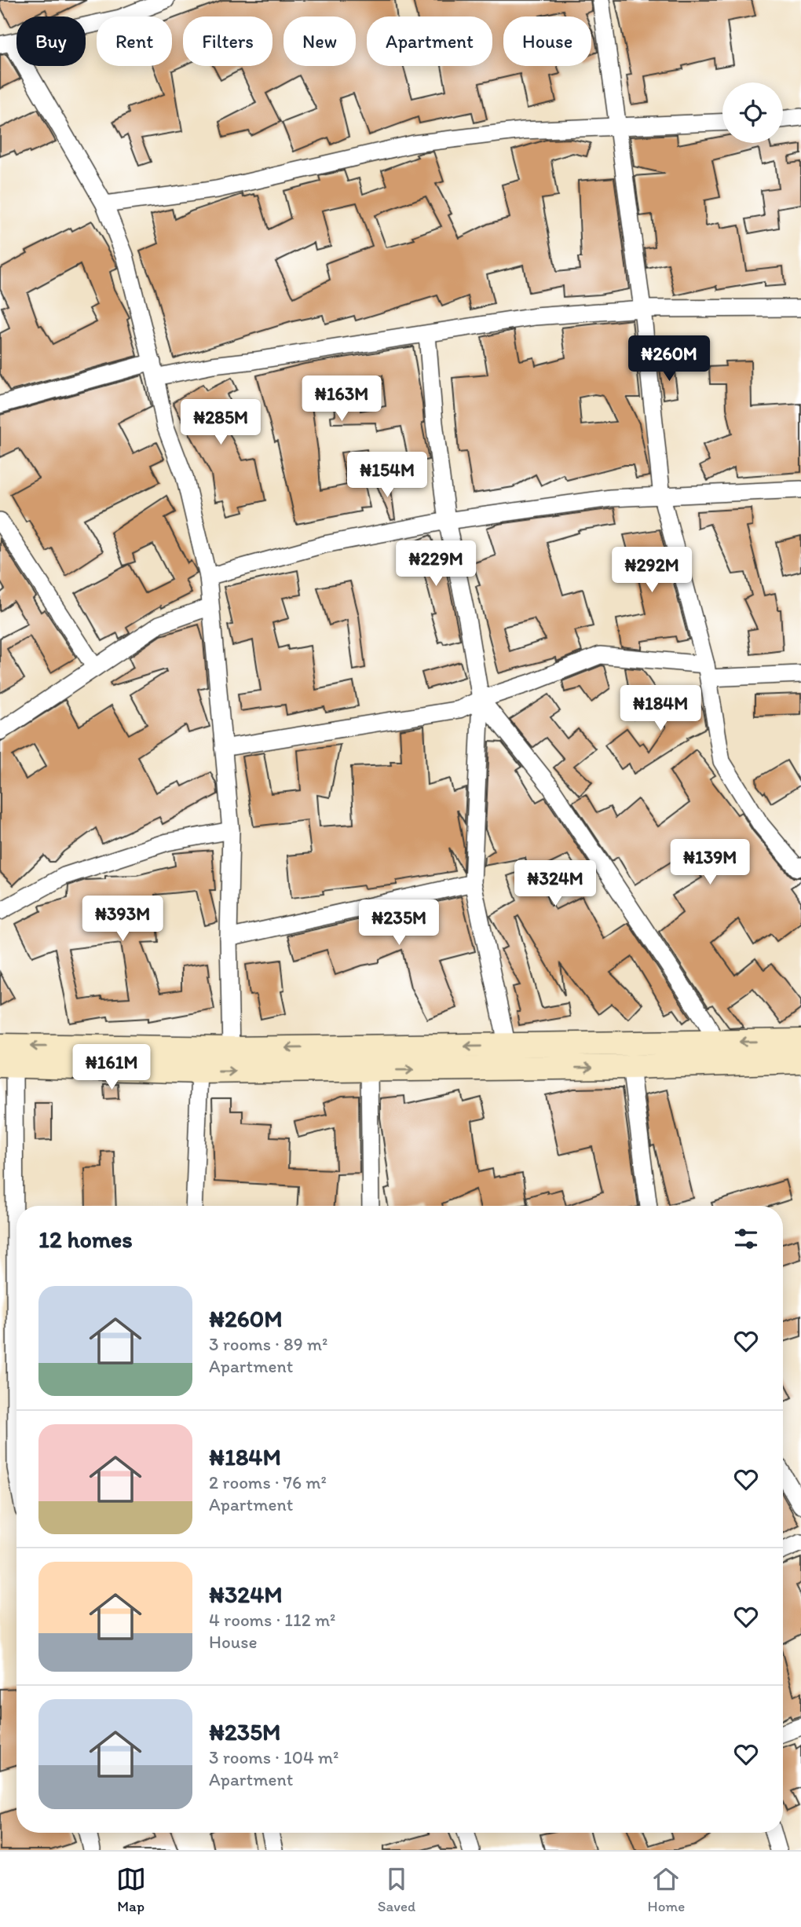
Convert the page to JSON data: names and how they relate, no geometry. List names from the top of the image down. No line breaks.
{"page":{"chip":["Buy","Rent","Filters","New","Apartment","House"],"price":["₦260M","₦163M","₦285M","₦154M","₦229M","₦292M","₦184M","₦139M","₦324M","₦393M","₦235M","₦161M"],"heading":"12 homes","list":[{"name":"₦260M","note":"3 rooms · 89 m² · Apartment"},{"name":"₦184M","note":"2 rooms · 76 m² · Apartment"},{"name":"₦324M","note":"4 rooms · 112 m² · House"},{"name":"₦235M","note":"3 rooms · 104 m² · Apartment"}],"tabs":["Map","Saved","Home"]}}
